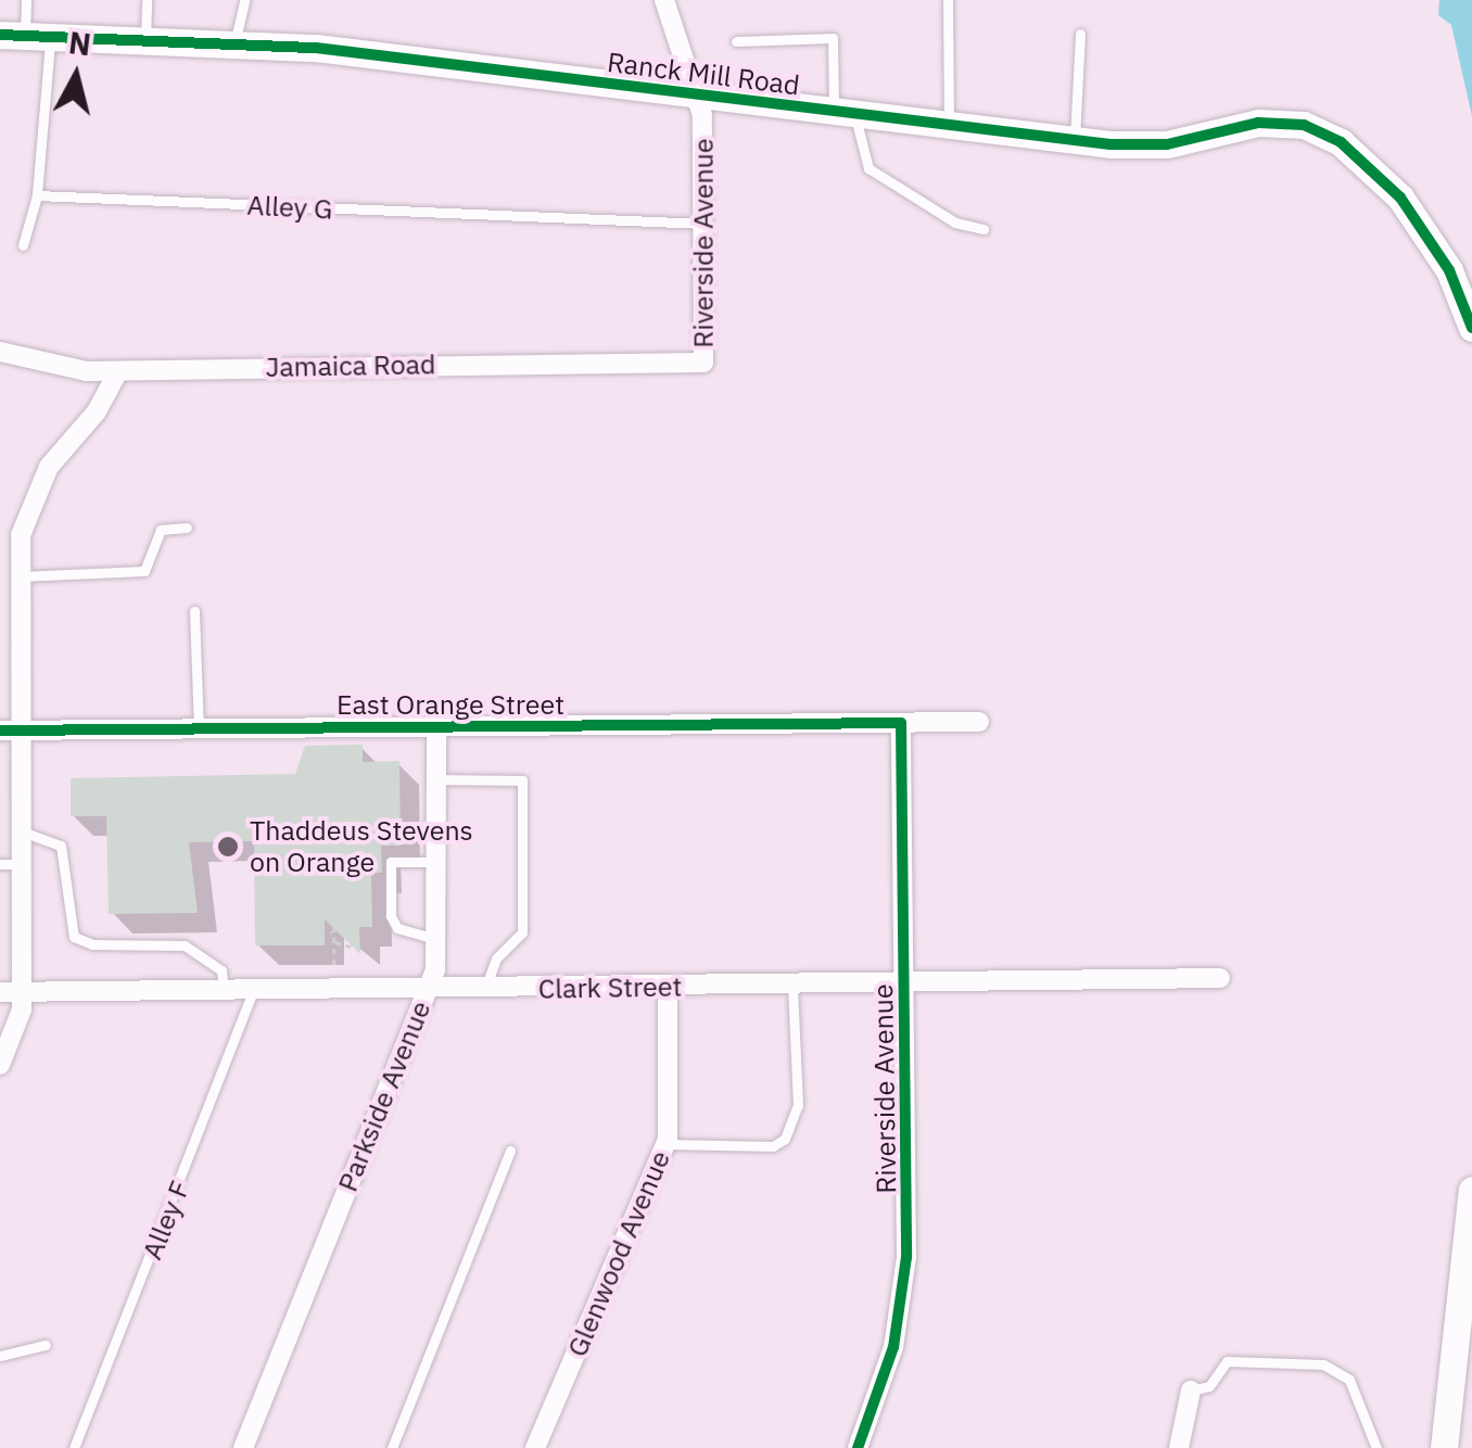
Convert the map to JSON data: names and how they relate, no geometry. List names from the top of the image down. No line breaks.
{"streets":{"street":["Ranck Mill Road","Riverside Avenue","Jamaica Road","East Orange Street","Clark Street","Parkside Avenue","Glenwood Avenue"],"lane":["Alley G","Alley F"]},"crossings":[["Ranck Mill Road","Riverside Avenue"],["Alley G","Riverside Avenue"],["Riverside Avenue","Jamaica Road"],["Riverside Avenue","East Orange Street"],["Riverside Avenue","Clark Street"],["East Orange Street","Parkside Avenue"],["Clark Street","Parkside Avenue"],["Clark Street","Alley F"],["Clark Street","Glenwood Avenue"]],"places":["Thaddeus Stevens on Orange"],"north":"top"}
